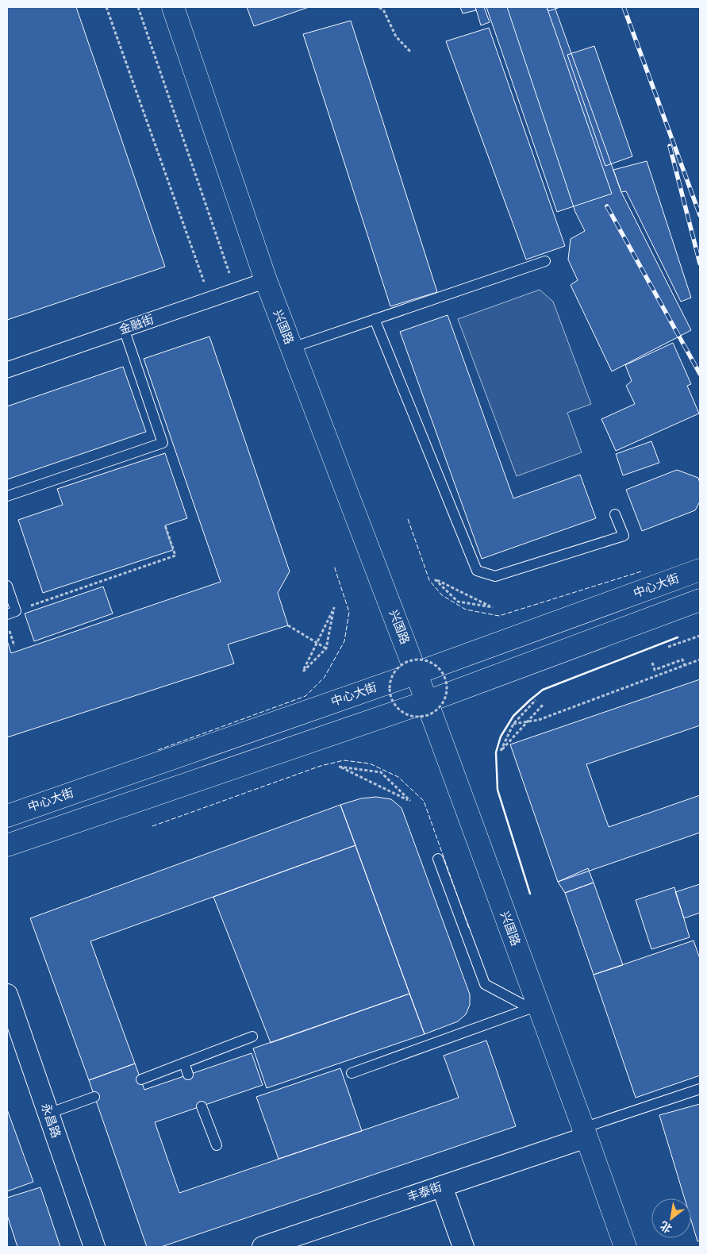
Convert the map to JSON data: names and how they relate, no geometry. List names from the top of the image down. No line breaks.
{"streets":{"main road":["兴国路","中心大街"],"street":["金融街","永昌路","丰泰街"]},"crossings":[["金融街","兴国路"],["兴国路","中心大街"],["兴国路","丰泰街"]],"north":"bottom left"}
